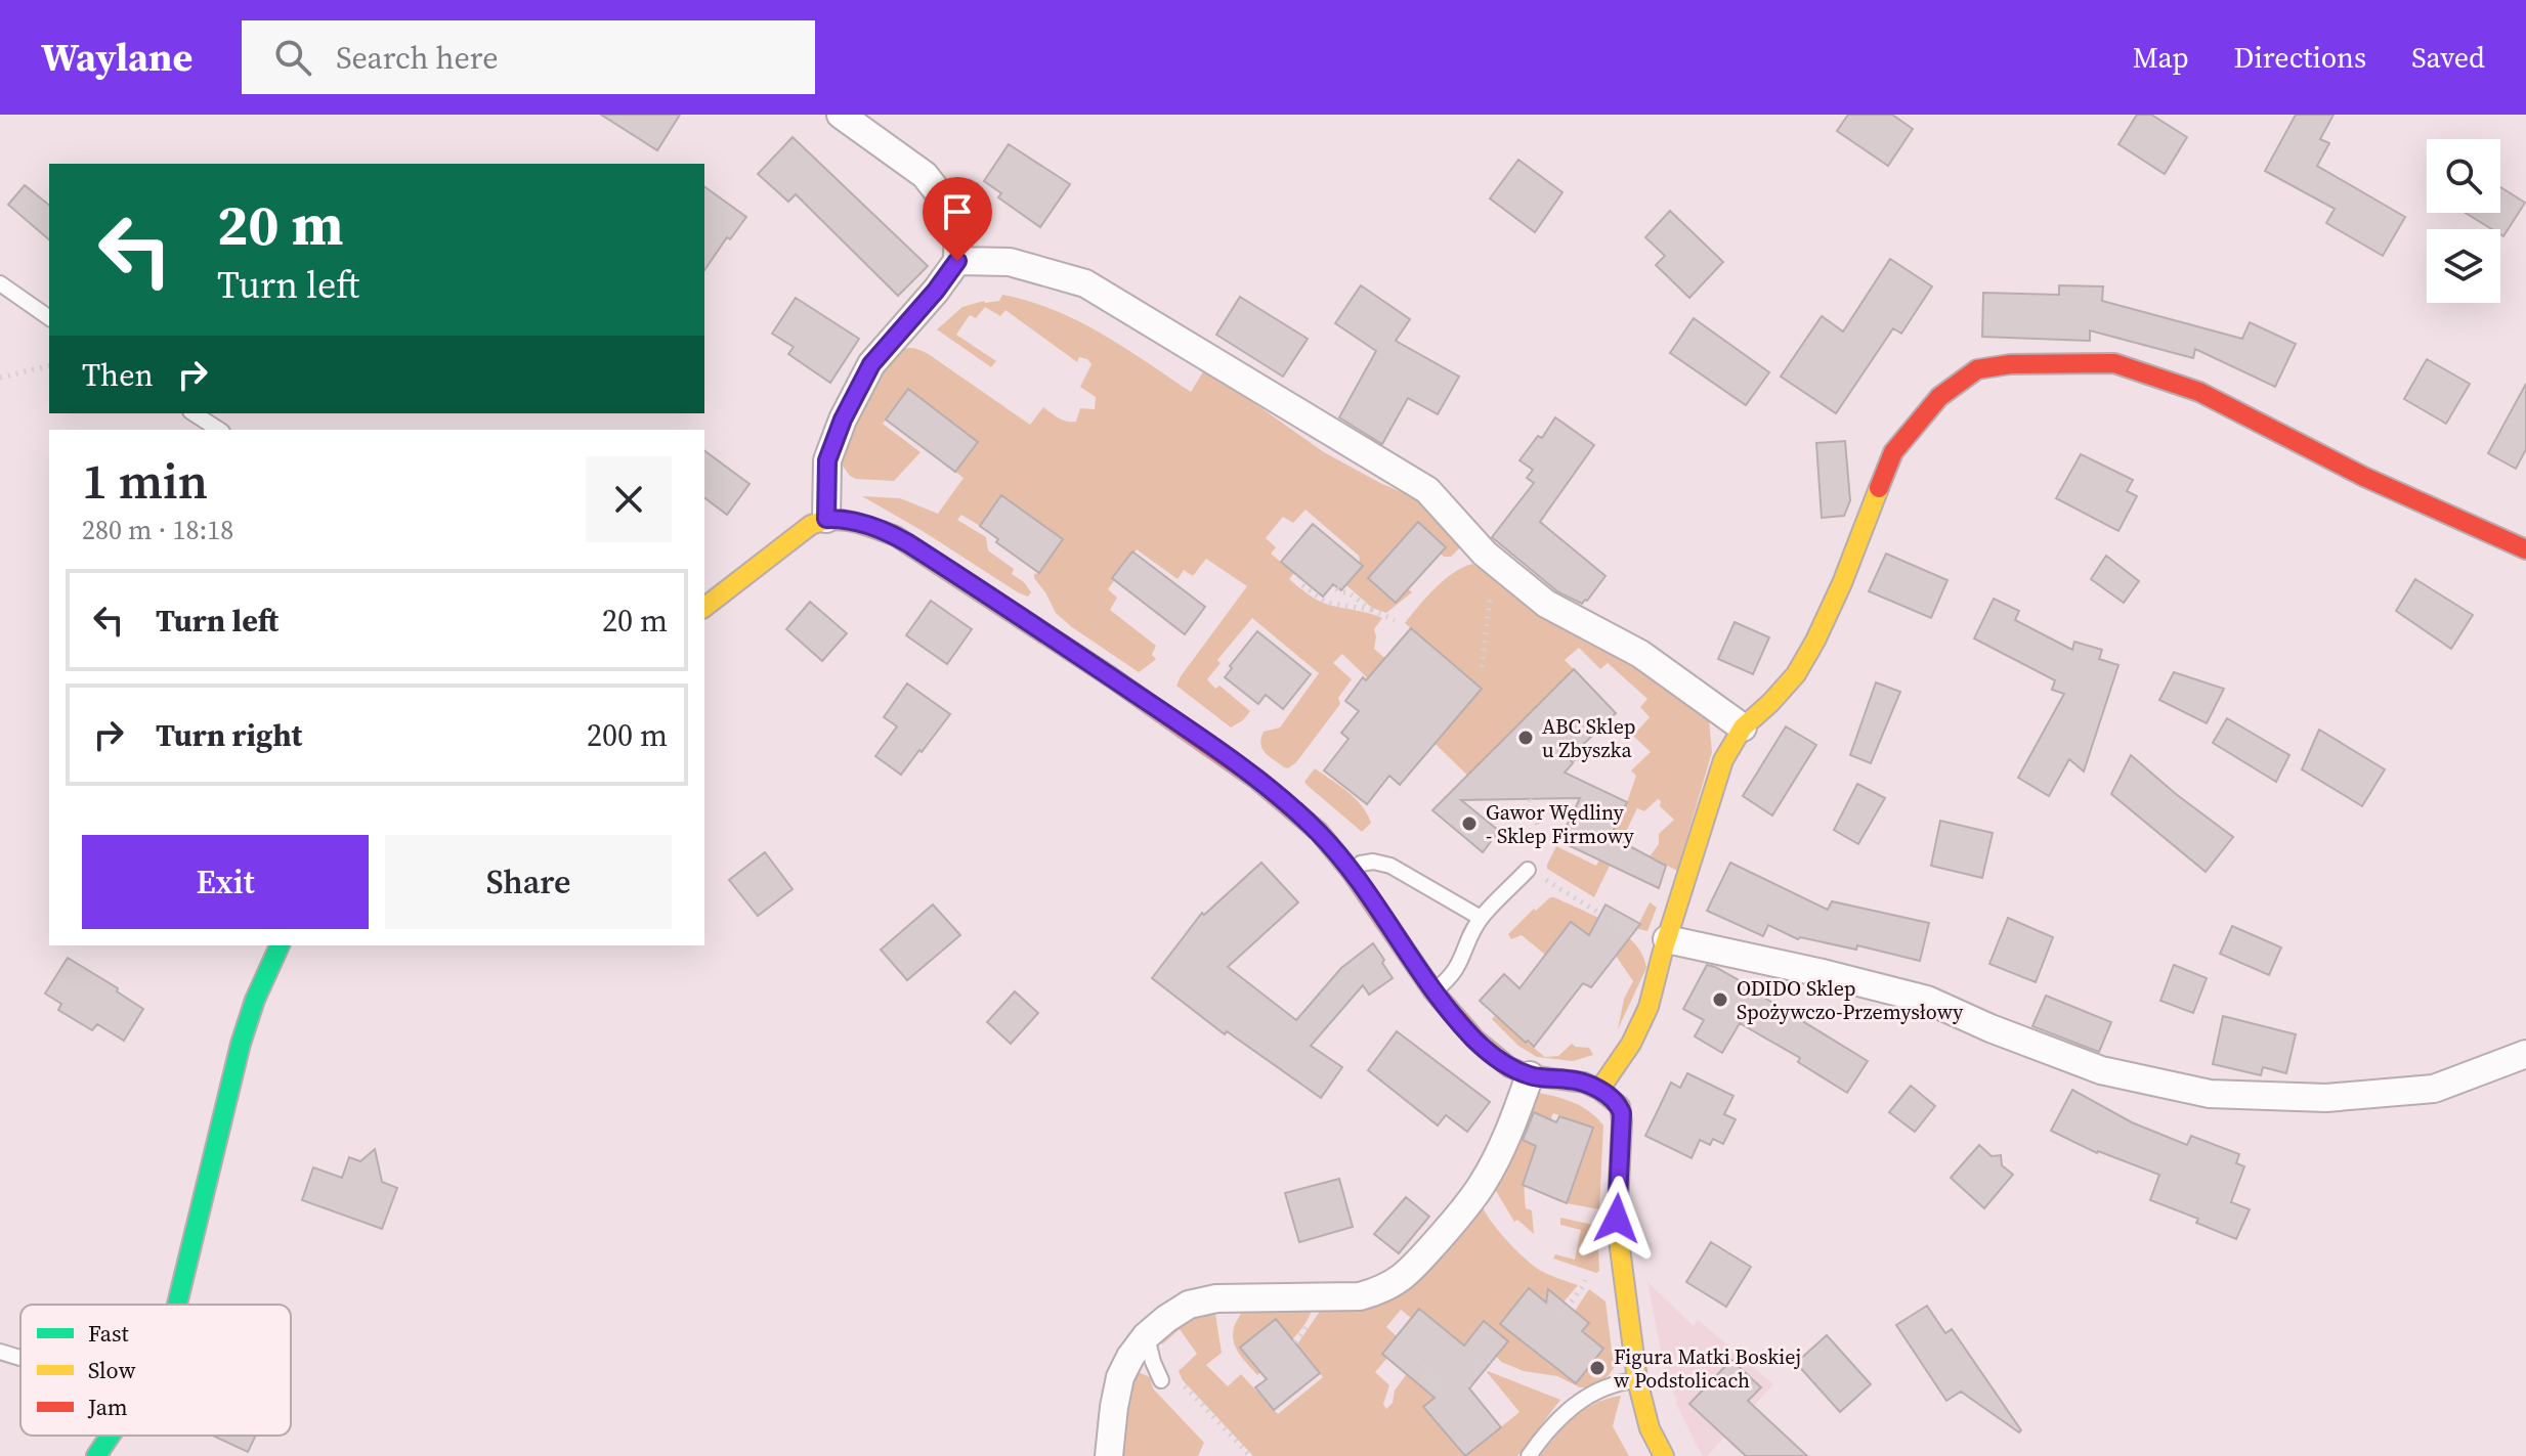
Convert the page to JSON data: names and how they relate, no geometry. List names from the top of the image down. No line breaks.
{"places":["ABC Sklep u Zbyszka","Gawor Wędliny - Sklep Firmowy","ODIDO Sklep Spożywczo-Przemysłowy","Figura Matki Boskiej w Podstolicach"],"legend":["Fast","Slow","Jam"],"page":{"header":"Waylane","search":"Search here","nav":["Map","Directions","Saved"],"turn":["20 m","Turn left"],"then":"Then","heading":["1 min","280 m · 18:18"],"list":[{"name":"Turn left","value":"20 m"},{"name":"Turn right","value":"200 m"}],"buttons":["Exit","Share"]}}
